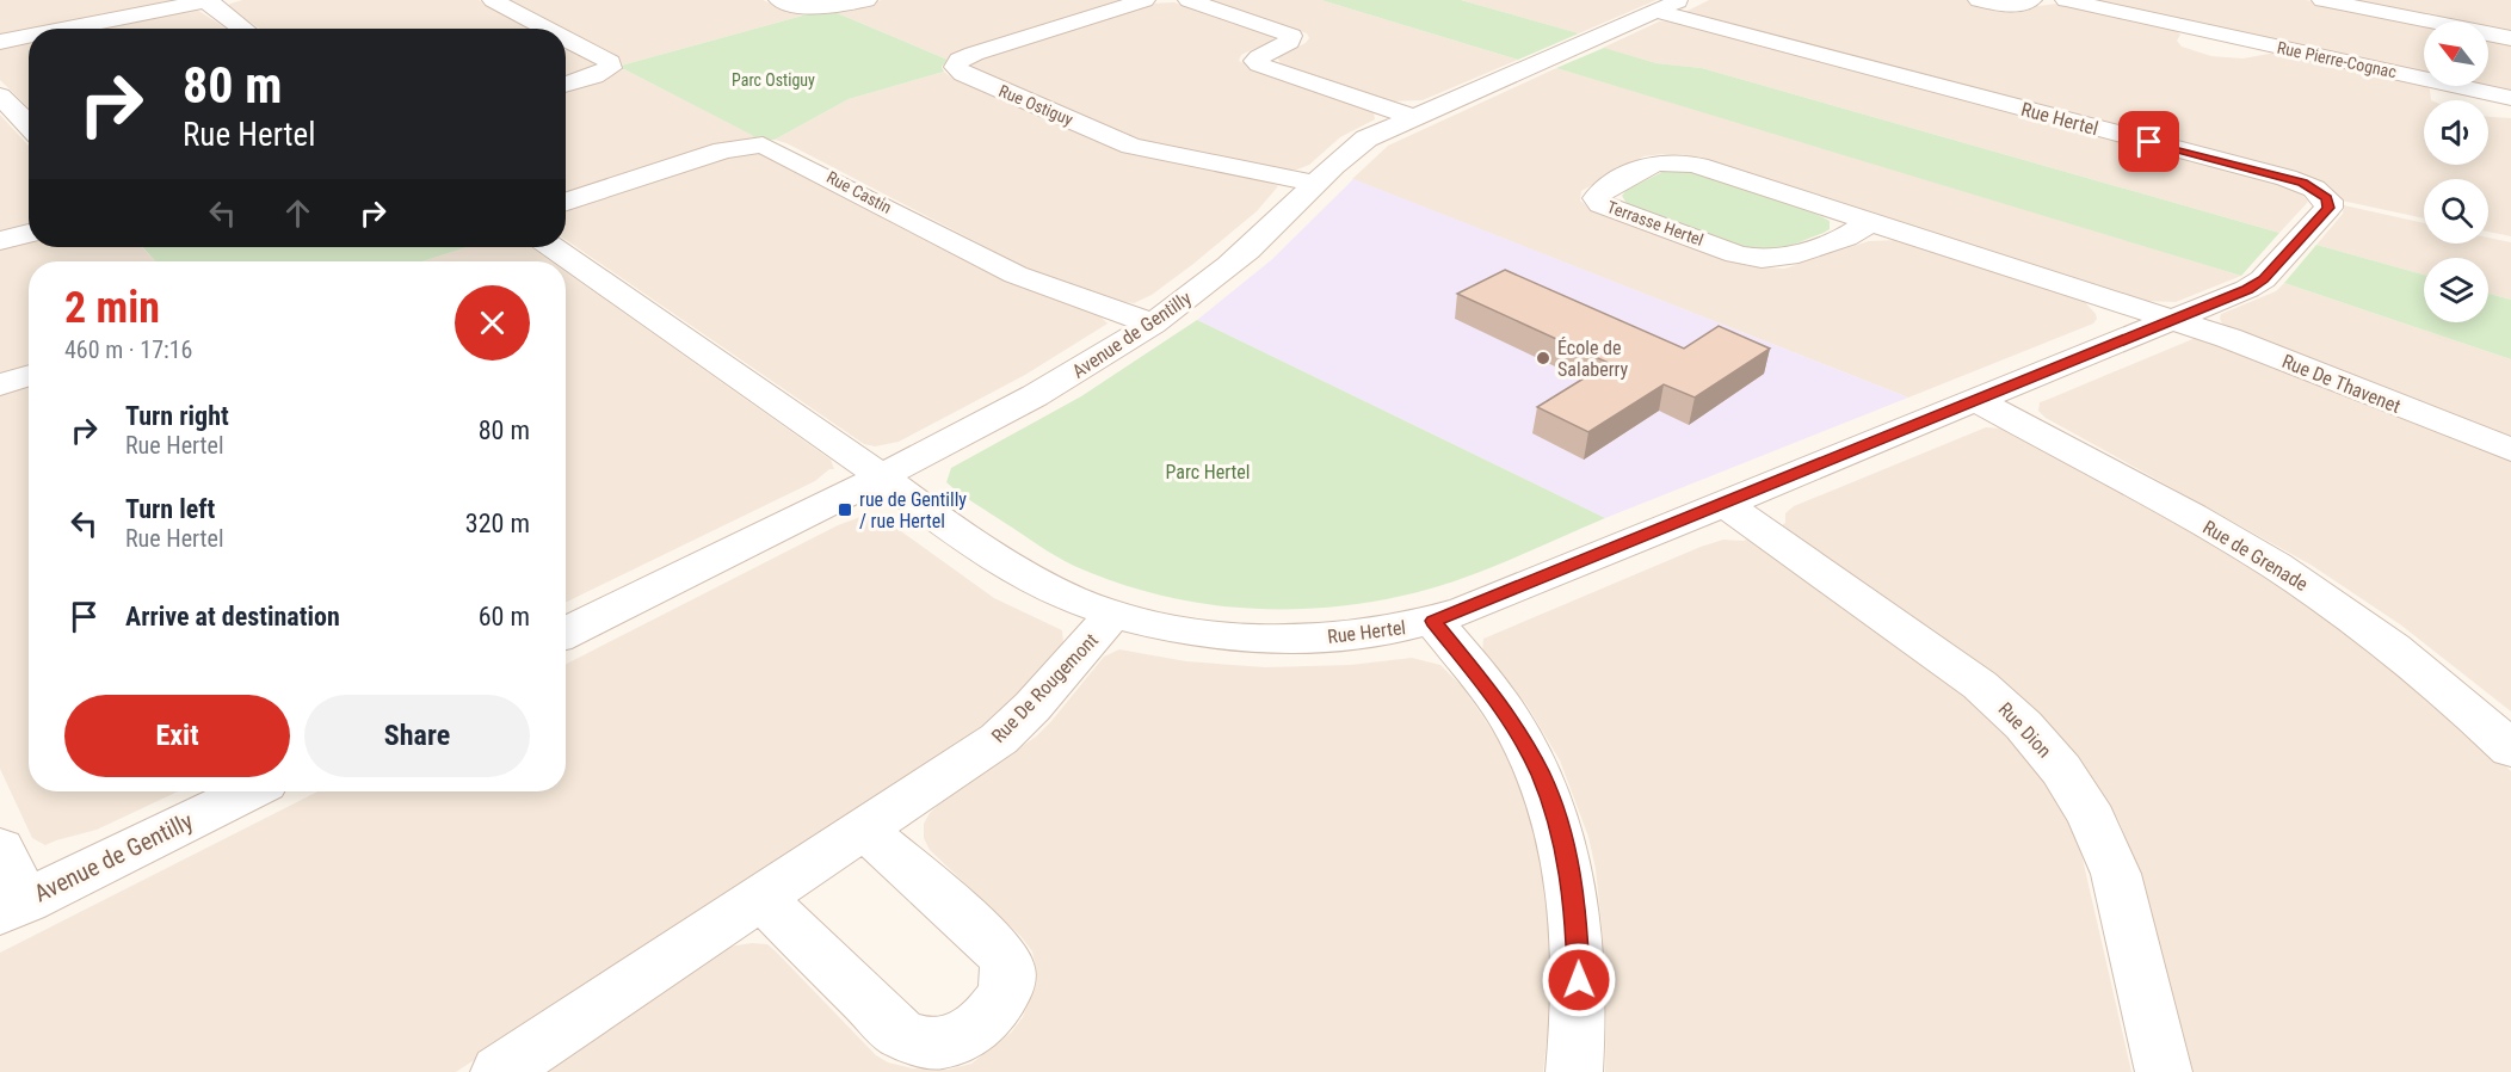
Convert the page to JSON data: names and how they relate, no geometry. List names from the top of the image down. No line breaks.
{"streets":{"street":["Rue Pierre-Cognac","Rue Ostiguy","Rue Hertel","Rue Castin","Terrasse Hertel","Avenue de Gentilly","Rue De Thavenet","Rue de Grenade","Rue De Rougemont","Rue Dion"]},"crossings":[["Rue Ostiguy","Avenue de Gentilly"],["Rue Hertel","Terrasse Hertel"],["Rue Hertel","Avenue de Gentilly"],["Rue Hertel","Rue De Thavenet"],["Rue Hertel","Rue de Grenade"],["Rue Hertel","Rue De Rougemont"],["Rue Hertel","Rue Dion"],["Rue Castin","Avenue de Gentilly"],["Terrasse Hertel","Rue De Thavenet"]],"parks":["Parc Ostiguy","Parc Hertel"],"places":{"other":["École de Salaberry"],"transit":["rue de Gentilly / rue Hertel"]},"north":"top left","page":{"turn":["80 m","Rue Hertel"],"heading":["2 min","460 m · 17:16"],"list":[{"name":"Turn right","note":"Rue Hertel","value":"80 m"},{"name":"Turn left","note":"Rue Hertel","value":"320 m"},{"name":"Arrive at destination","value":"60 m"}],"buttons":["Exit","Share"]}}
